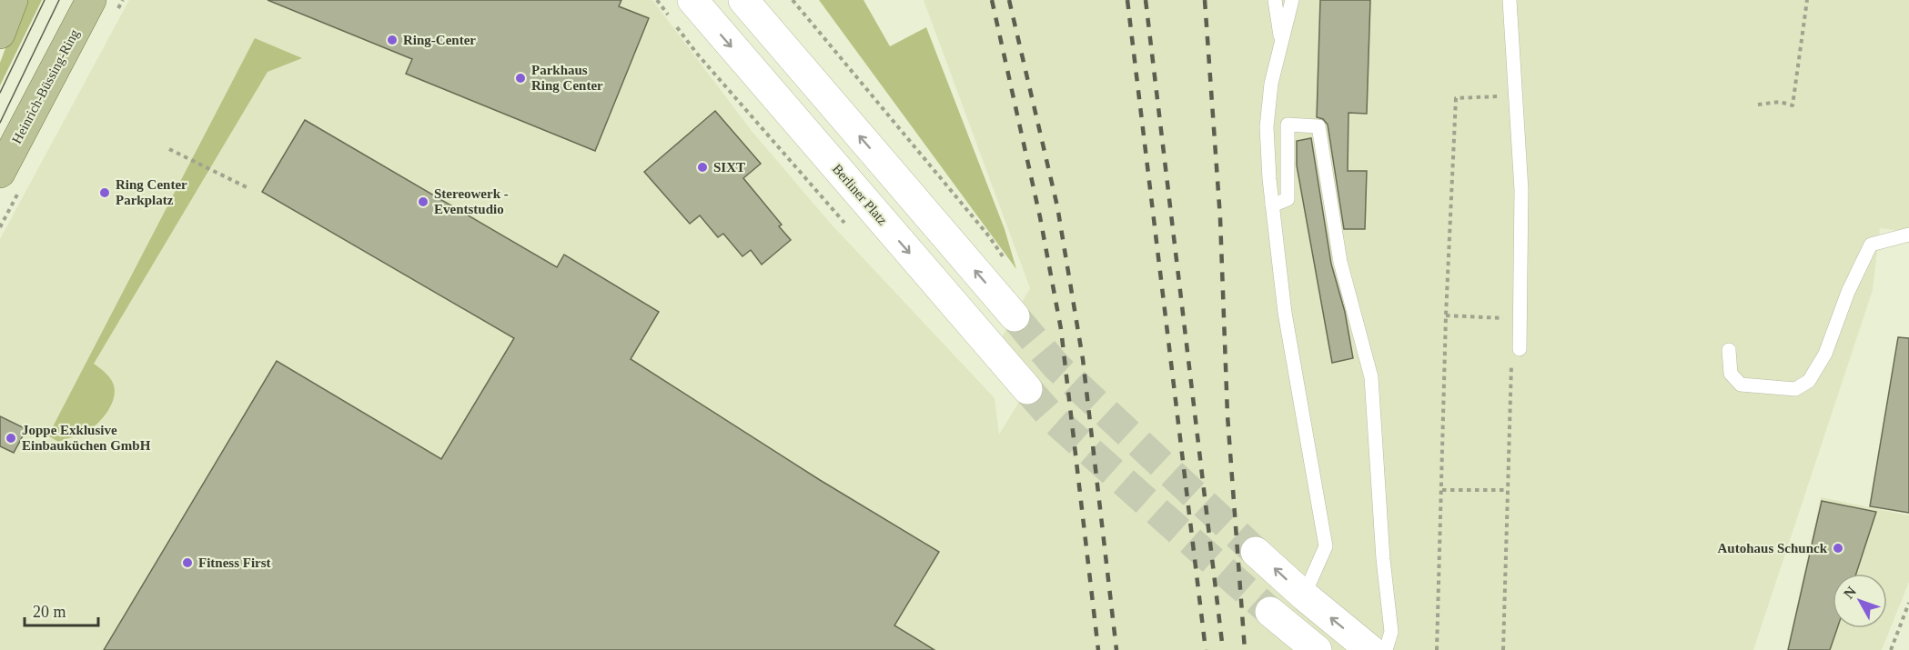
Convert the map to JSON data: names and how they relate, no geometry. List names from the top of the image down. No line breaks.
{"streets":{"main road":["Heinrich-Büssing-Ring","Berliner Platz"]},"places":["Ring-Center","Parkhaus Ring Center","SIXT","Ring Center Parkplatz","Stereowerk - Eventstudio","Joppe Exklusive Einbauküchen GmbH","Autohaus Schunck","Fitness First"],"scale_bar":"20 m","north":"top left"}
